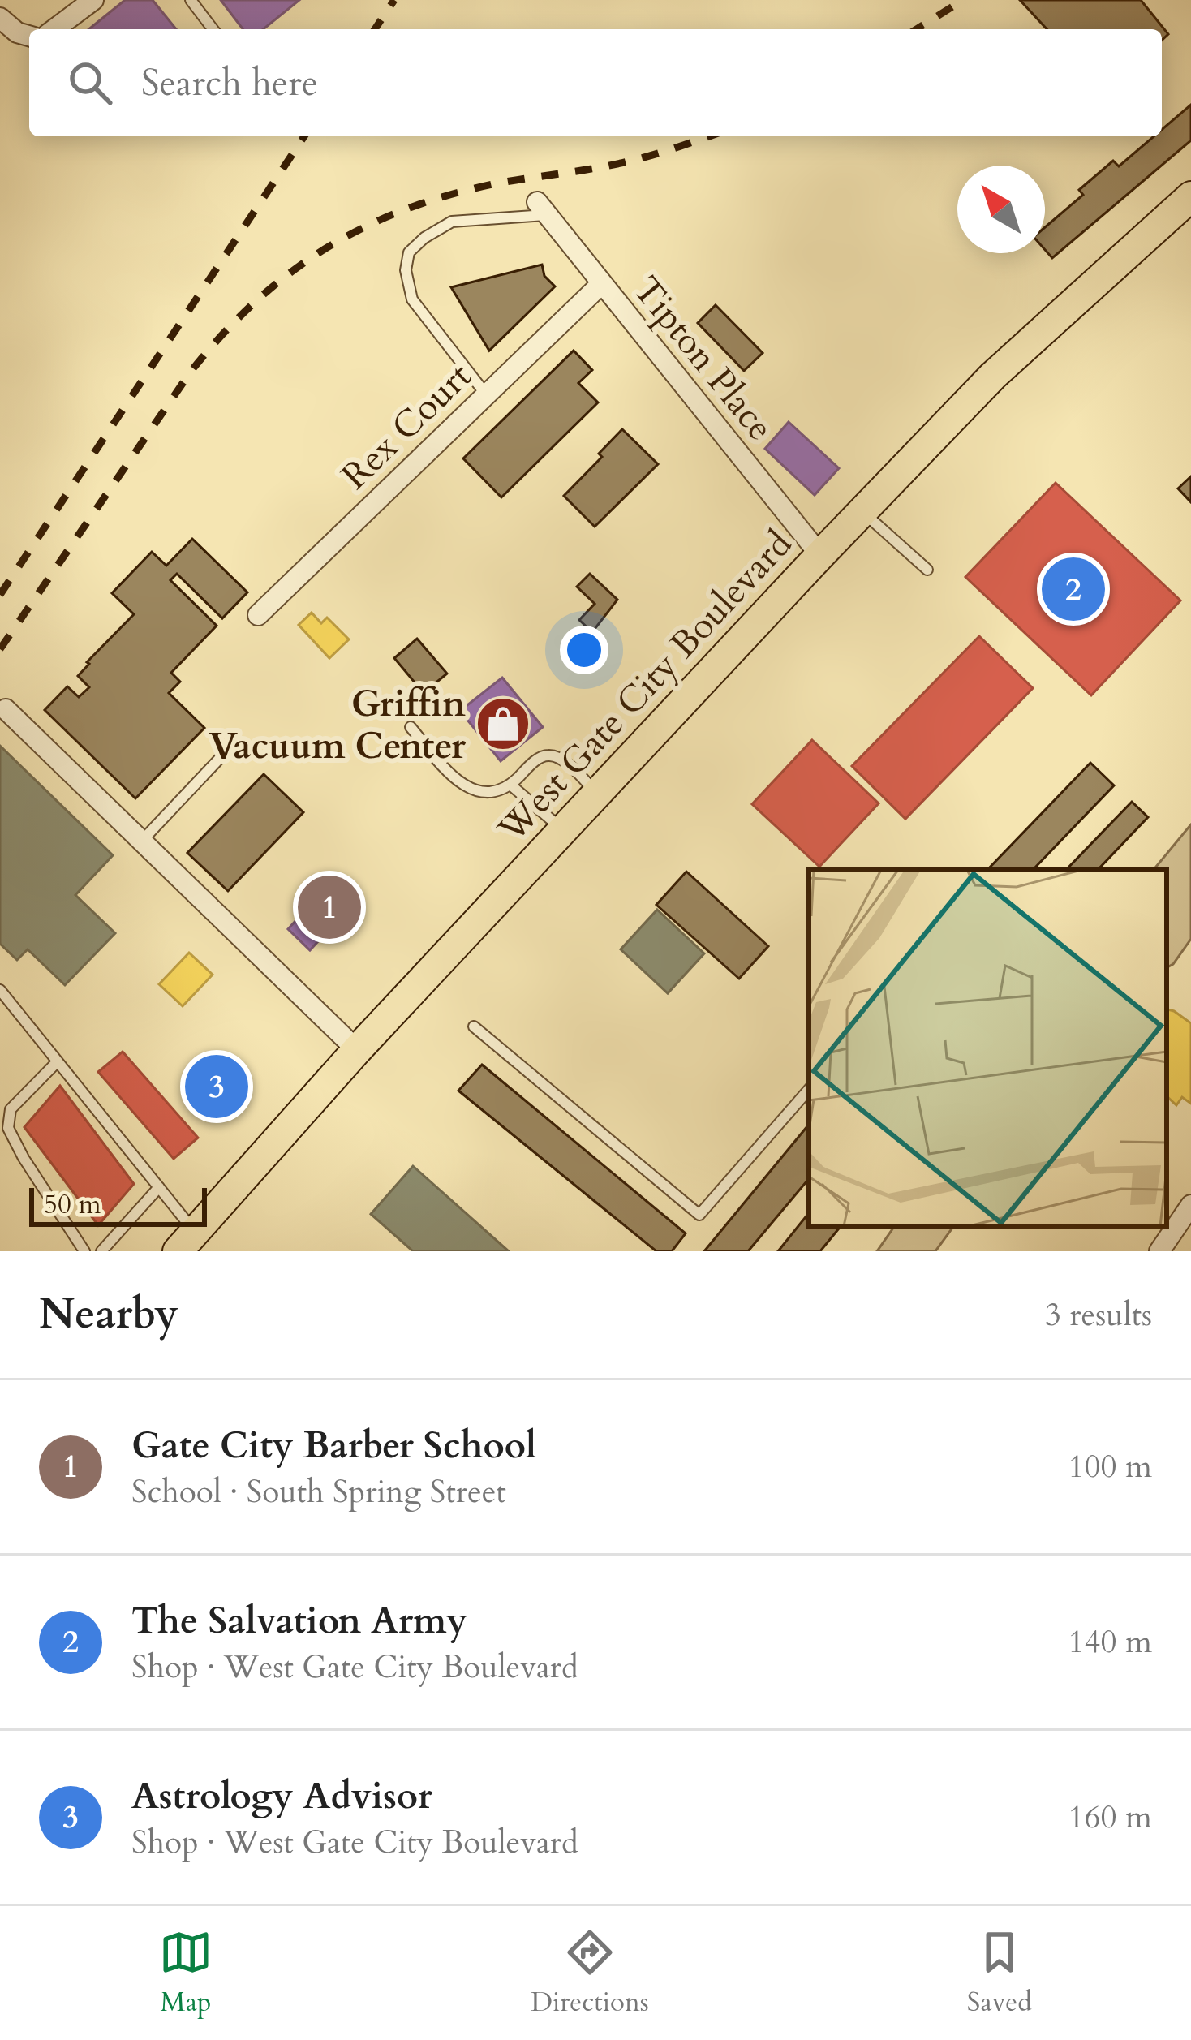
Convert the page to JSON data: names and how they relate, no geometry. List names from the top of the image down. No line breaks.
{"streets":{"main road":["West Gate City Boulevard"],"street":["Tipton Place","Rex Court"]},"crossings":[["Tipton Place","Rex Court"],["Tipton Place","West Gate City Boulevard"]],"places":{"shop":["Griffin Vacuum Center"]},"scale_bar":"50 m","north":"top left","page":{"search":"Search here","pins":["2","1","3"],"scale":"50 m","heading":["Nearby","3 results"],"list":[{"mark":"1","name":"Gate City Barber School","note":"School · South Spring Street","value":"100 m"},{"mark":"2","name":"The Salvation Army","note":"Shop · West Gate City Boulevard","value":"140 m"},{"mark":"3","name":"Astrology Advisor","note":"Shop · West Gate City Boulevard","value":"160 m"}],"nav":["Map","Directions","Saved"]}}
